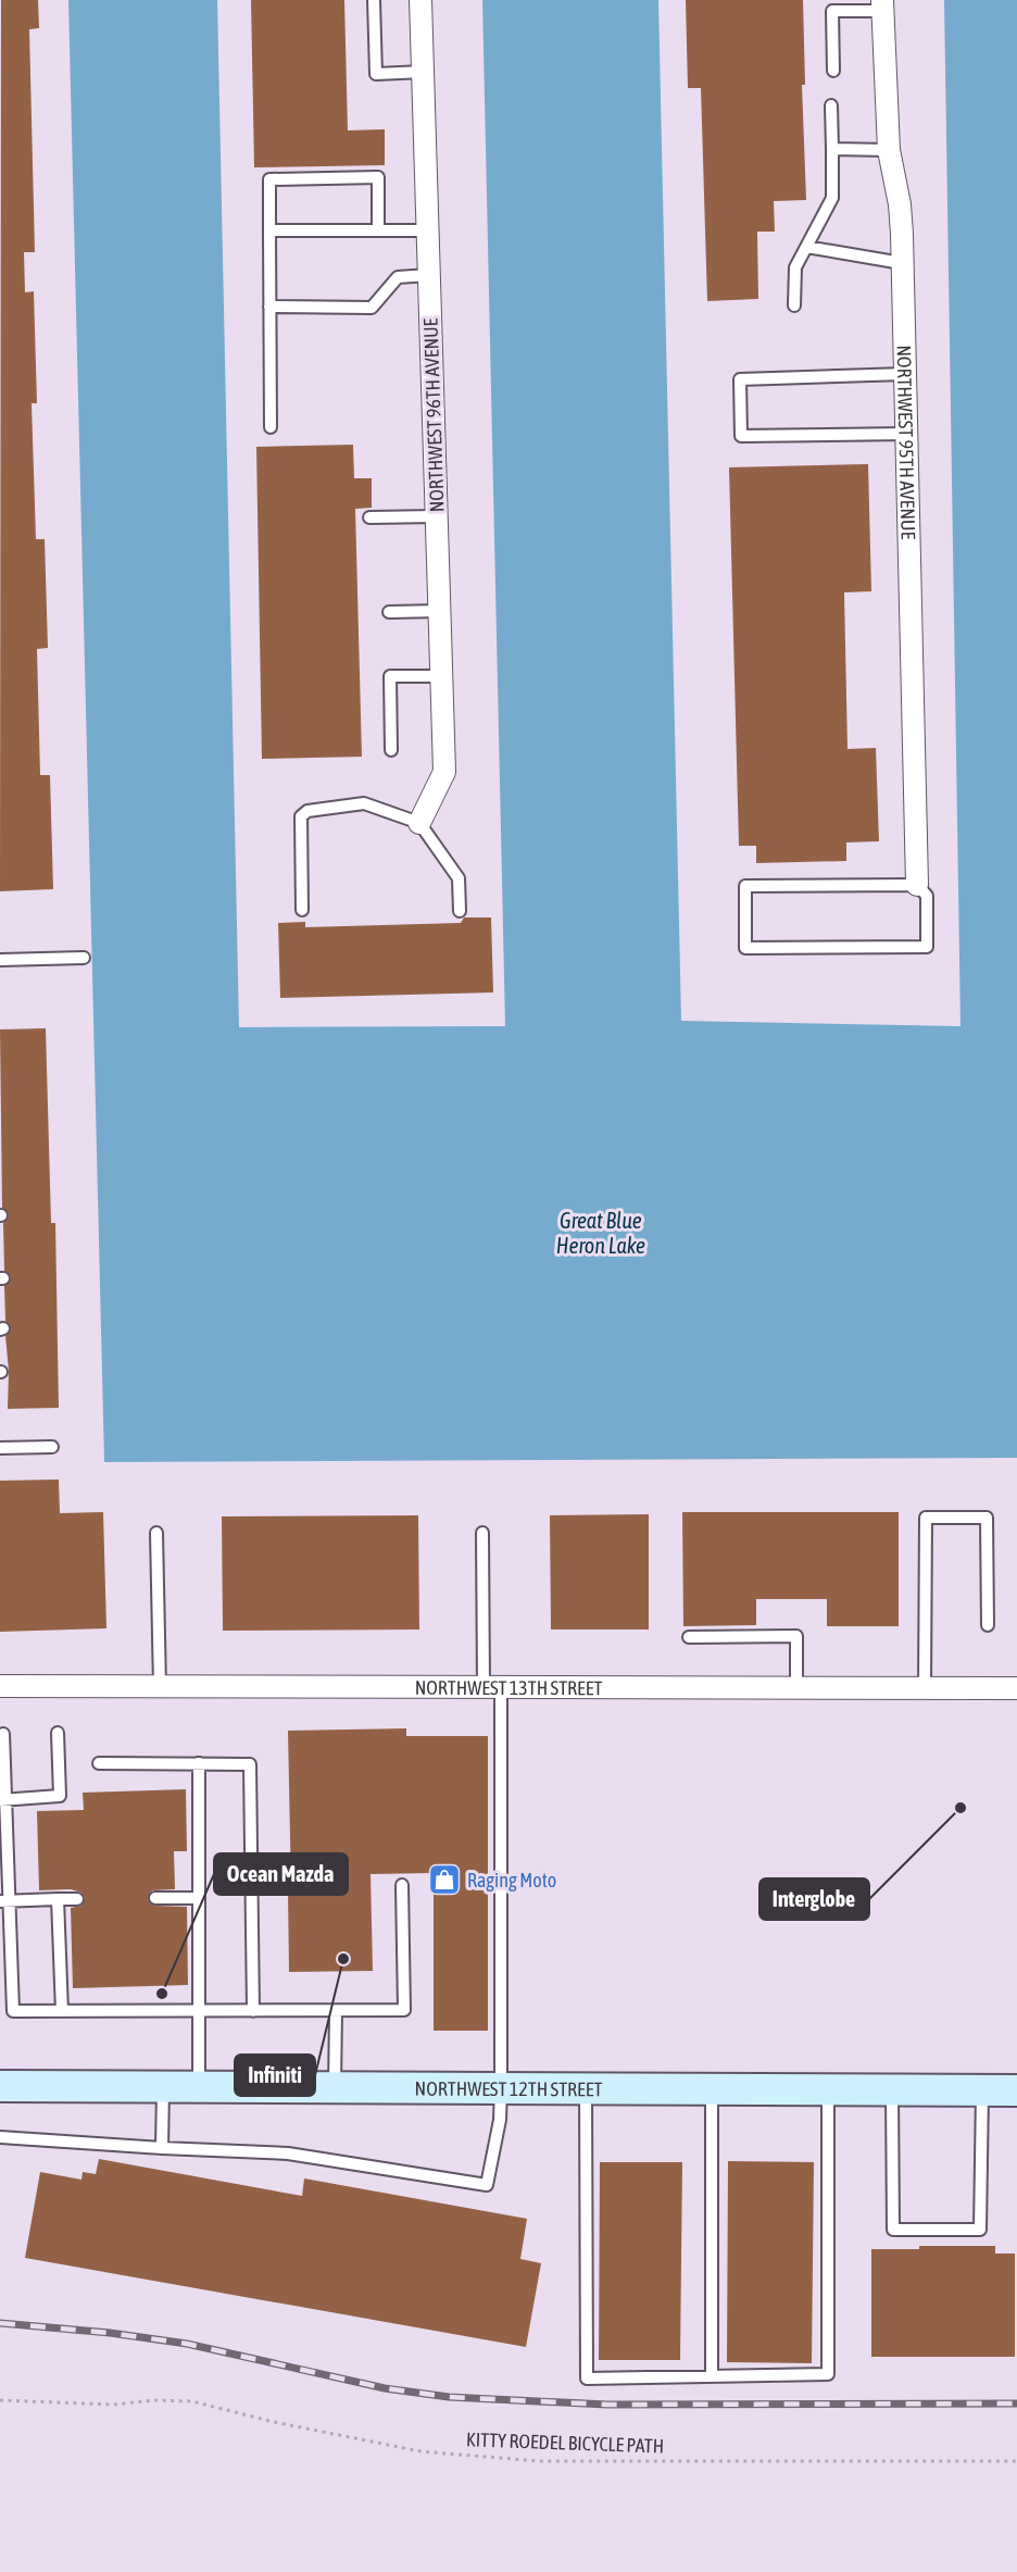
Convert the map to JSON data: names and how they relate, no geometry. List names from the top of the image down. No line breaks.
{"streets":{"main road":["NORTHWEST 12TH STREET"],"street":["NORTHWEST 96TH AVENUE","NORTHWEST 95TH AVENUE","NORTHWEST 13TH STREET"],"path":["KITTY ROEDEL BICYCLE PATH"]},"water":["Great Blue Heron Lake"],"places":{"other":["Interglobe","Infiniti","Ocean Mazda"],"shop":["Raging Moto"]}}
